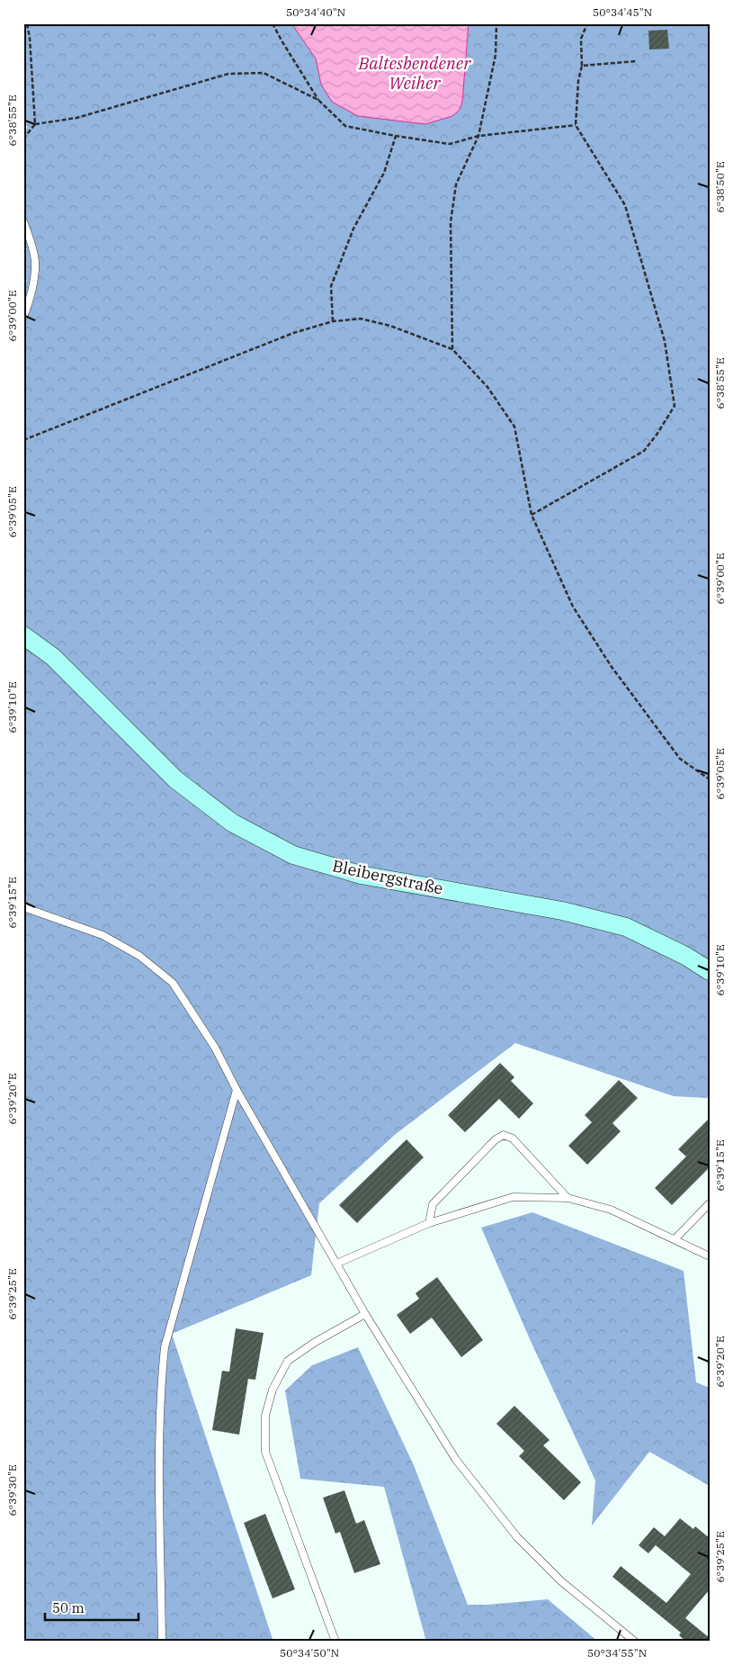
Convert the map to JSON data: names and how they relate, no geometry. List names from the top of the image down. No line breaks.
{"streets":{"street":["Bleibergstraße"]},"water":["Baltesbendener Weiher"],"scale_bar":"50 m","coordinates":["50°34'40\"N","50°34'45\"N","6°38'55\"E","6°38'50\"E","6°39'00\"E","6°39'05\"E","6°39'10\"E","6°39'15\"E","6°39'20\"E","6°39'25\"E","6°39'30\"E","50°34'50\"N","50°34'55\"N"]}
